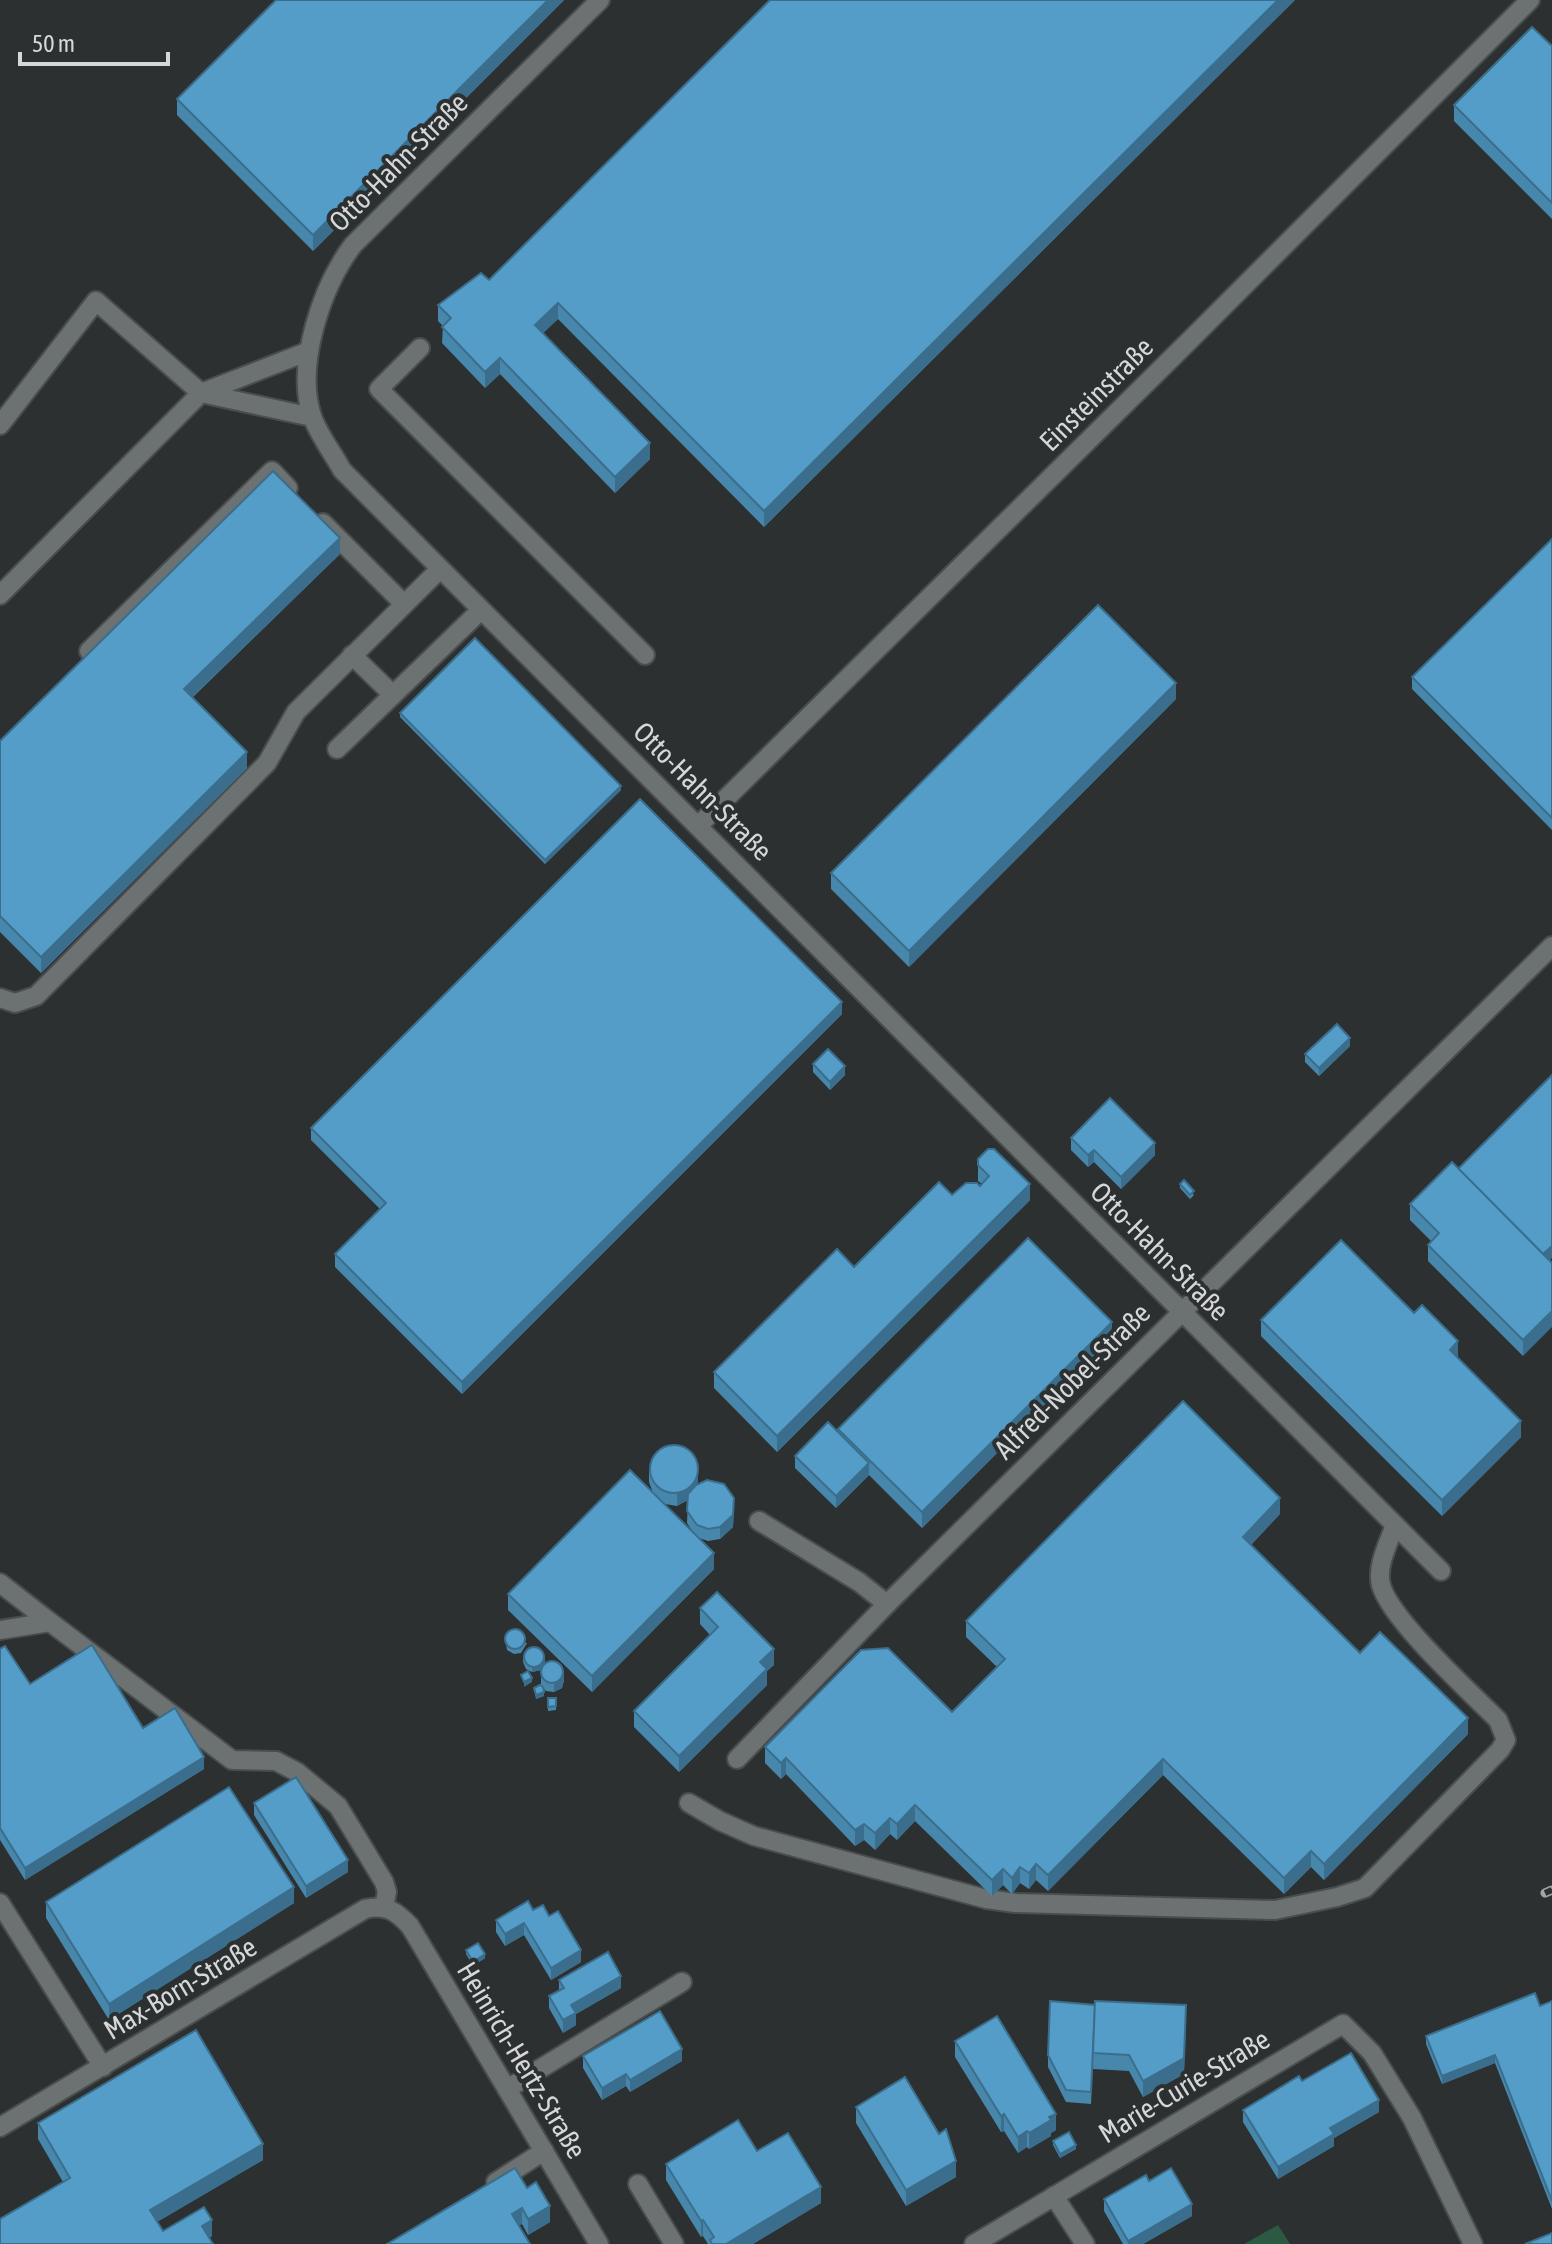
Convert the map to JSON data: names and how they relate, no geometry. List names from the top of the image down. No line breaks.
{"streets":{"street":["Otto-Hahn-Straße","Einsteinstraße","Alfred-Nobel-Straße","Max-Born-Straße","Heinrich-Hertz-Straße","Marie-Curie-Straße"]},"crossings":[["Otto-Hahn-Straße","Einsteinstraße"],["Otto-Hahn-Straße","Alfred-Nobel-Straße"],["Max-Born-Straße","Heinrich-Hertz-Straße"]],"scale_bar":"50 m"}
